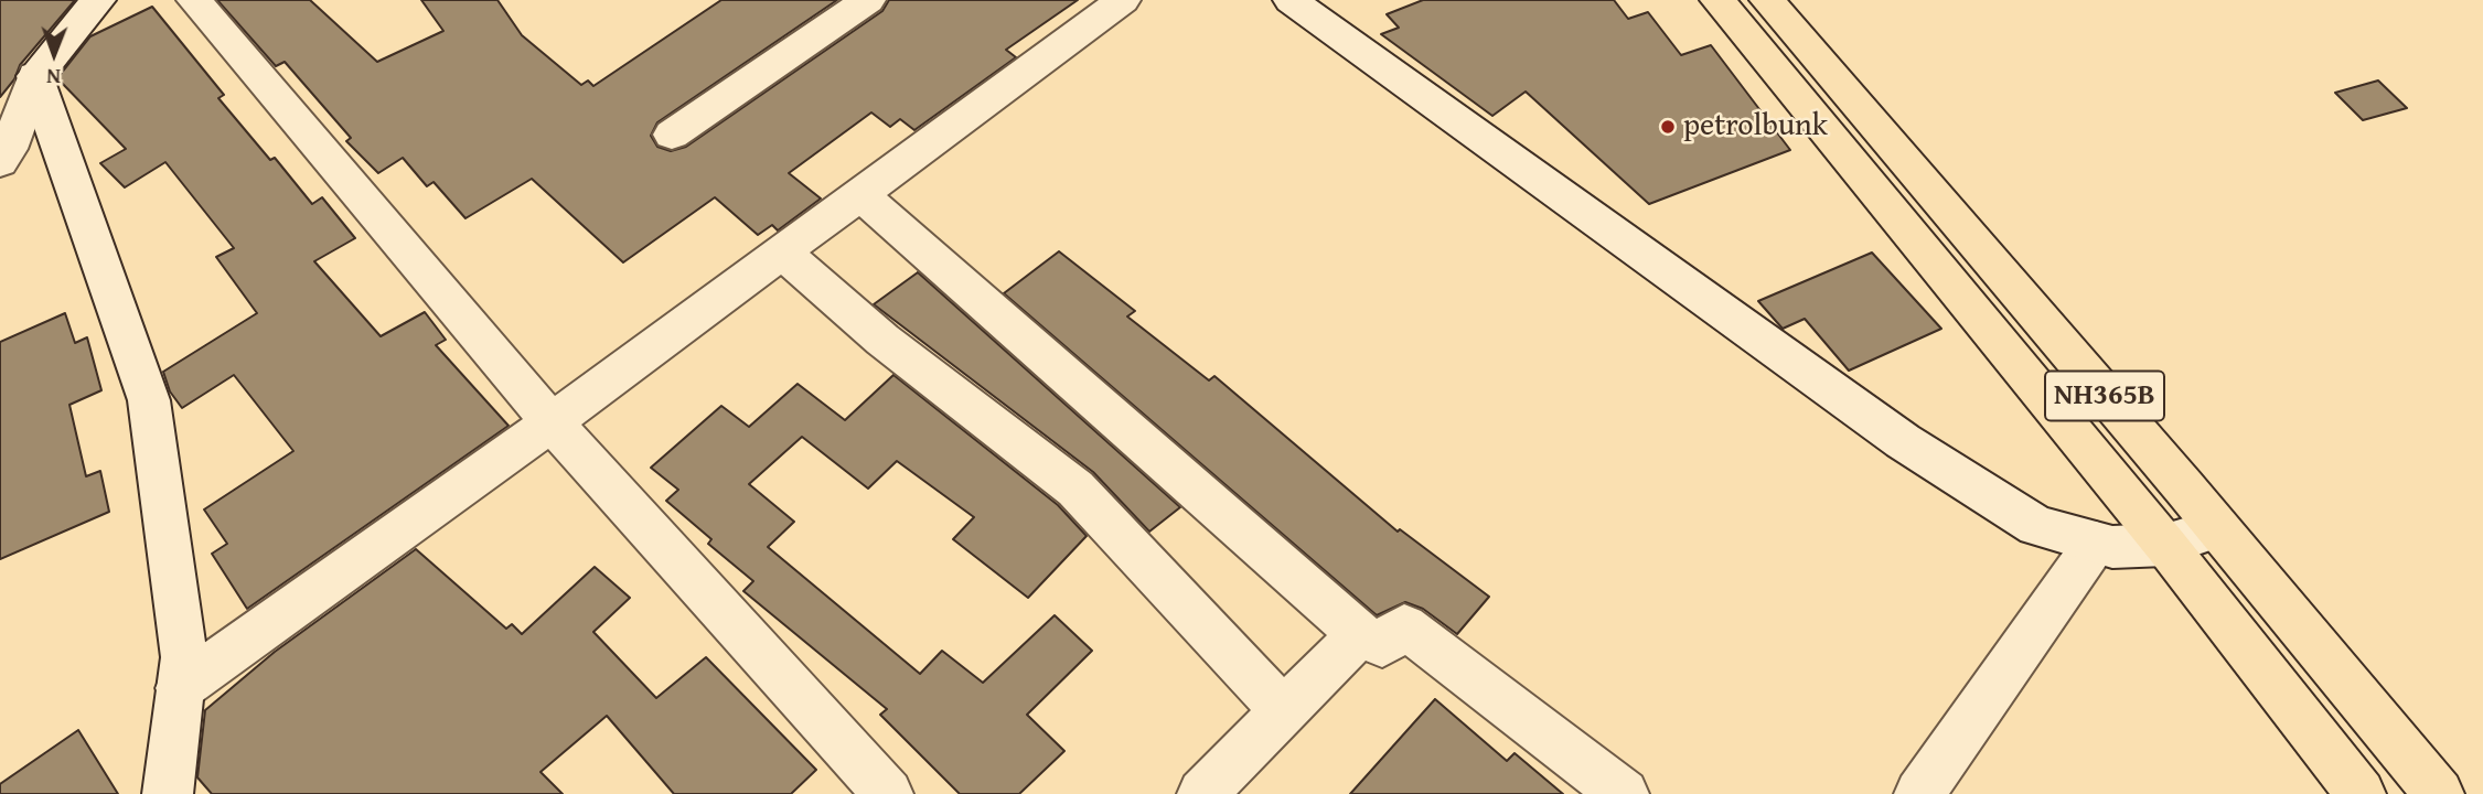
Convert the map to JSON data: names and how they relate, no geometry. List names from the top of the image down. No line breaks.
{"streets":{"highway":["NH365B"]},"places":["petrolbunk"],"north":"bottom"}
